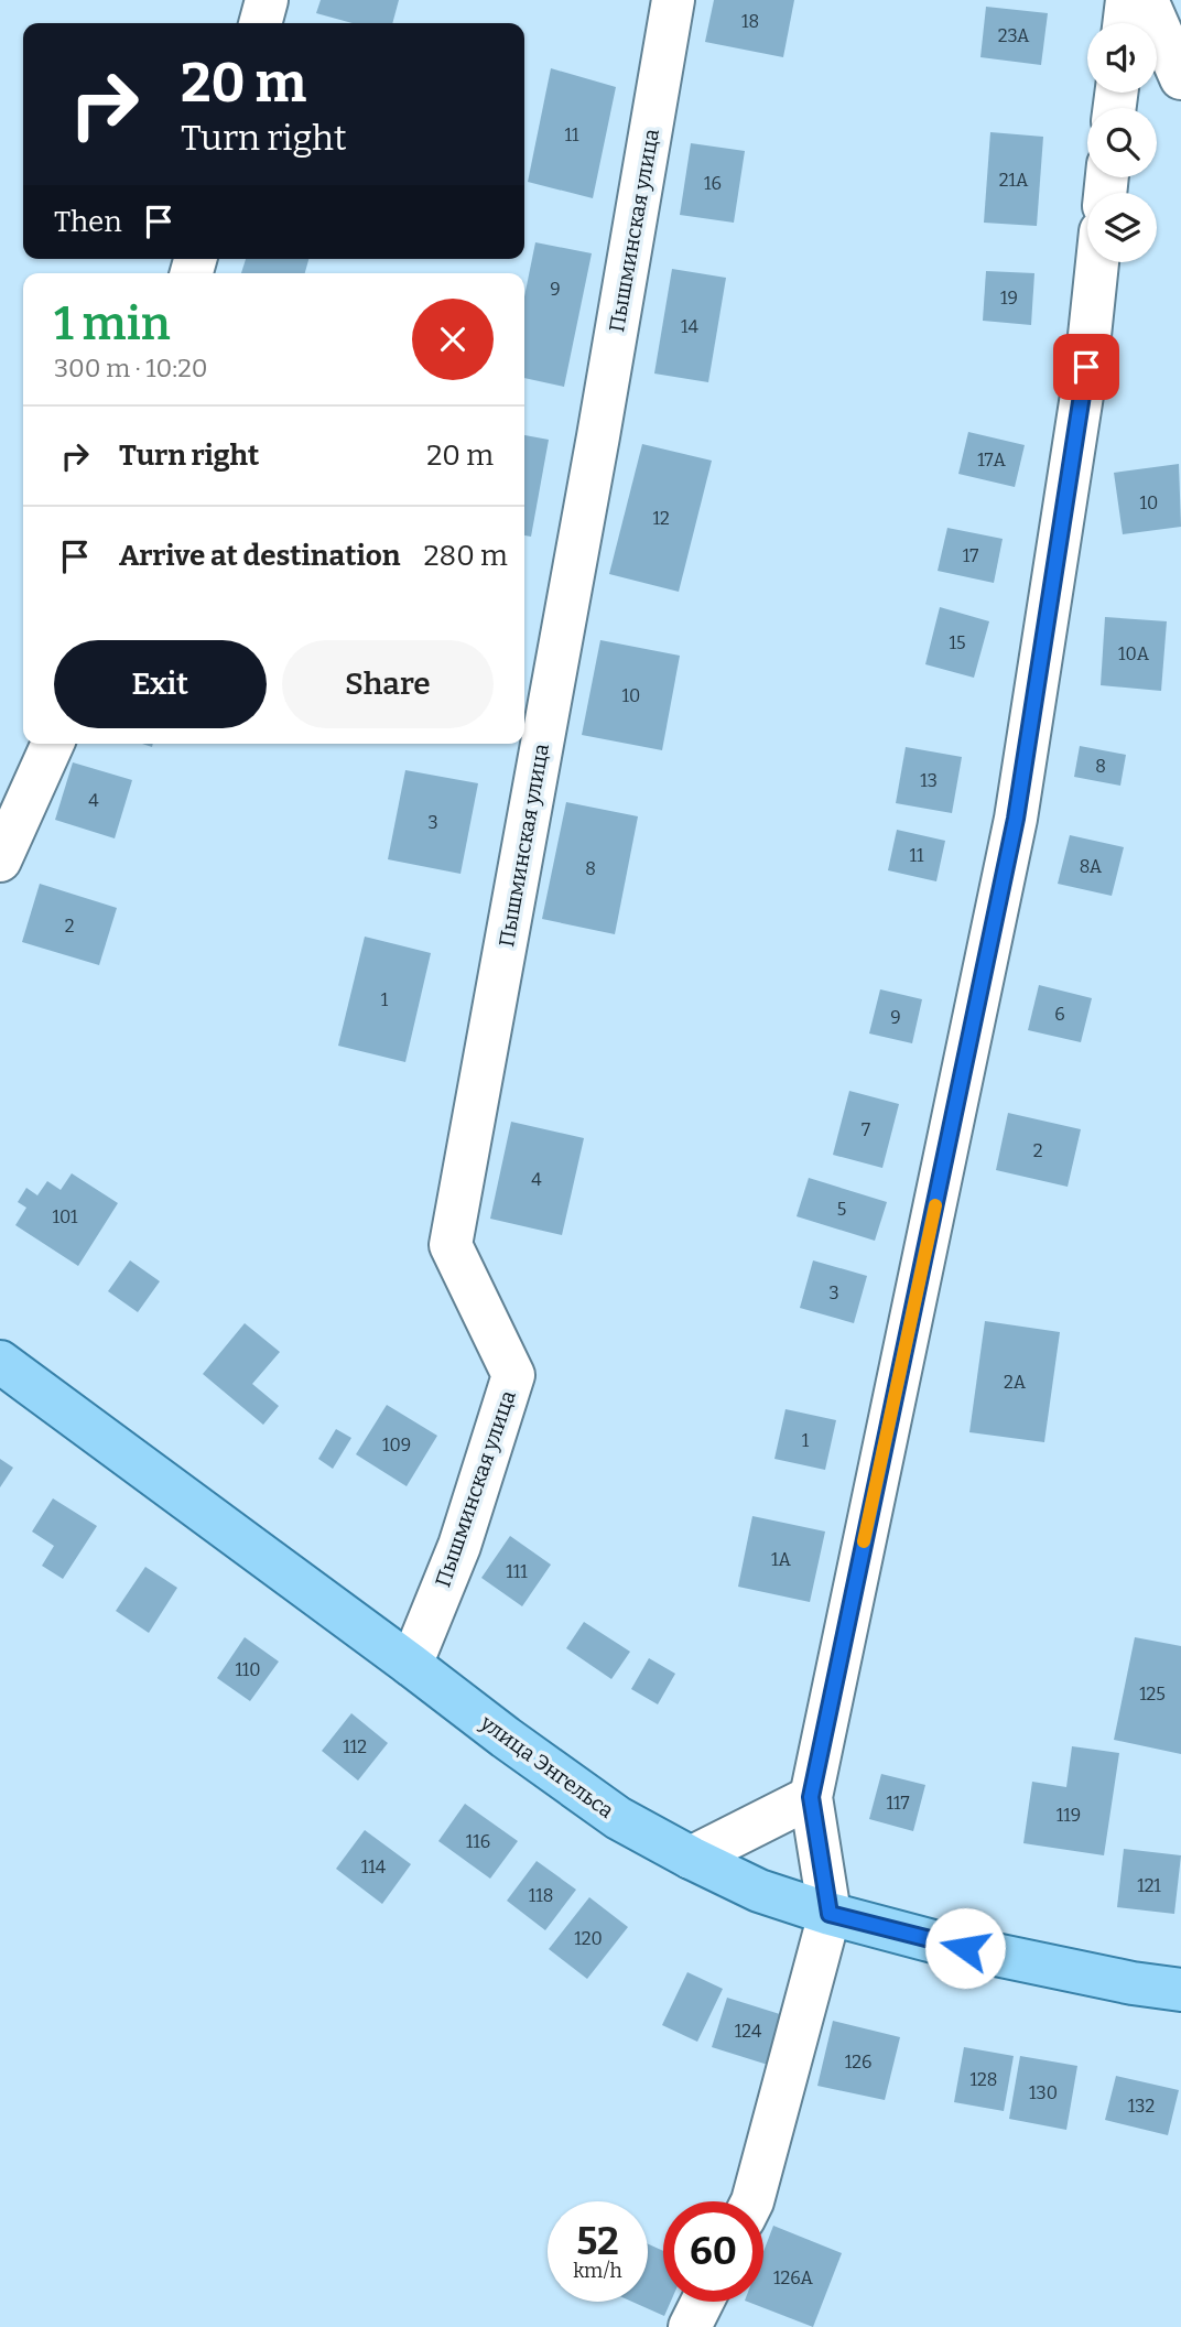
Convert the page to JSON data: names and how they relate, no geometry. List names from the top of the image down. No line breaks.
{"streets":{"main road":["улица Энгельса"],"street":["Пышминская улица"]},"crossings":[["Пышминская улица","улица Энгельса"]],"house_numbers":["18","23А","11","21А","16","9","19","14","17А","10","12","17","15","10А","10","8","13","4","3","11","8А","8","2","1","6","9","7","2","4","5","101","3","2А","1","109","1А","111","110","125","112","117","119","116","114","121","118","120","124","126","128","130","132","126А"],"page":{"turn":["20 m","Turn right"],"then":"Then","heading":["1 min","300 m · 10:20"],"list":[{"name":"Turn right","value":"20 m"},{"name":"Arrive at destination","value":"280 m"}],"buttons":["Exit","Share"],"speed":"52 km/h","limit":"60"}}
